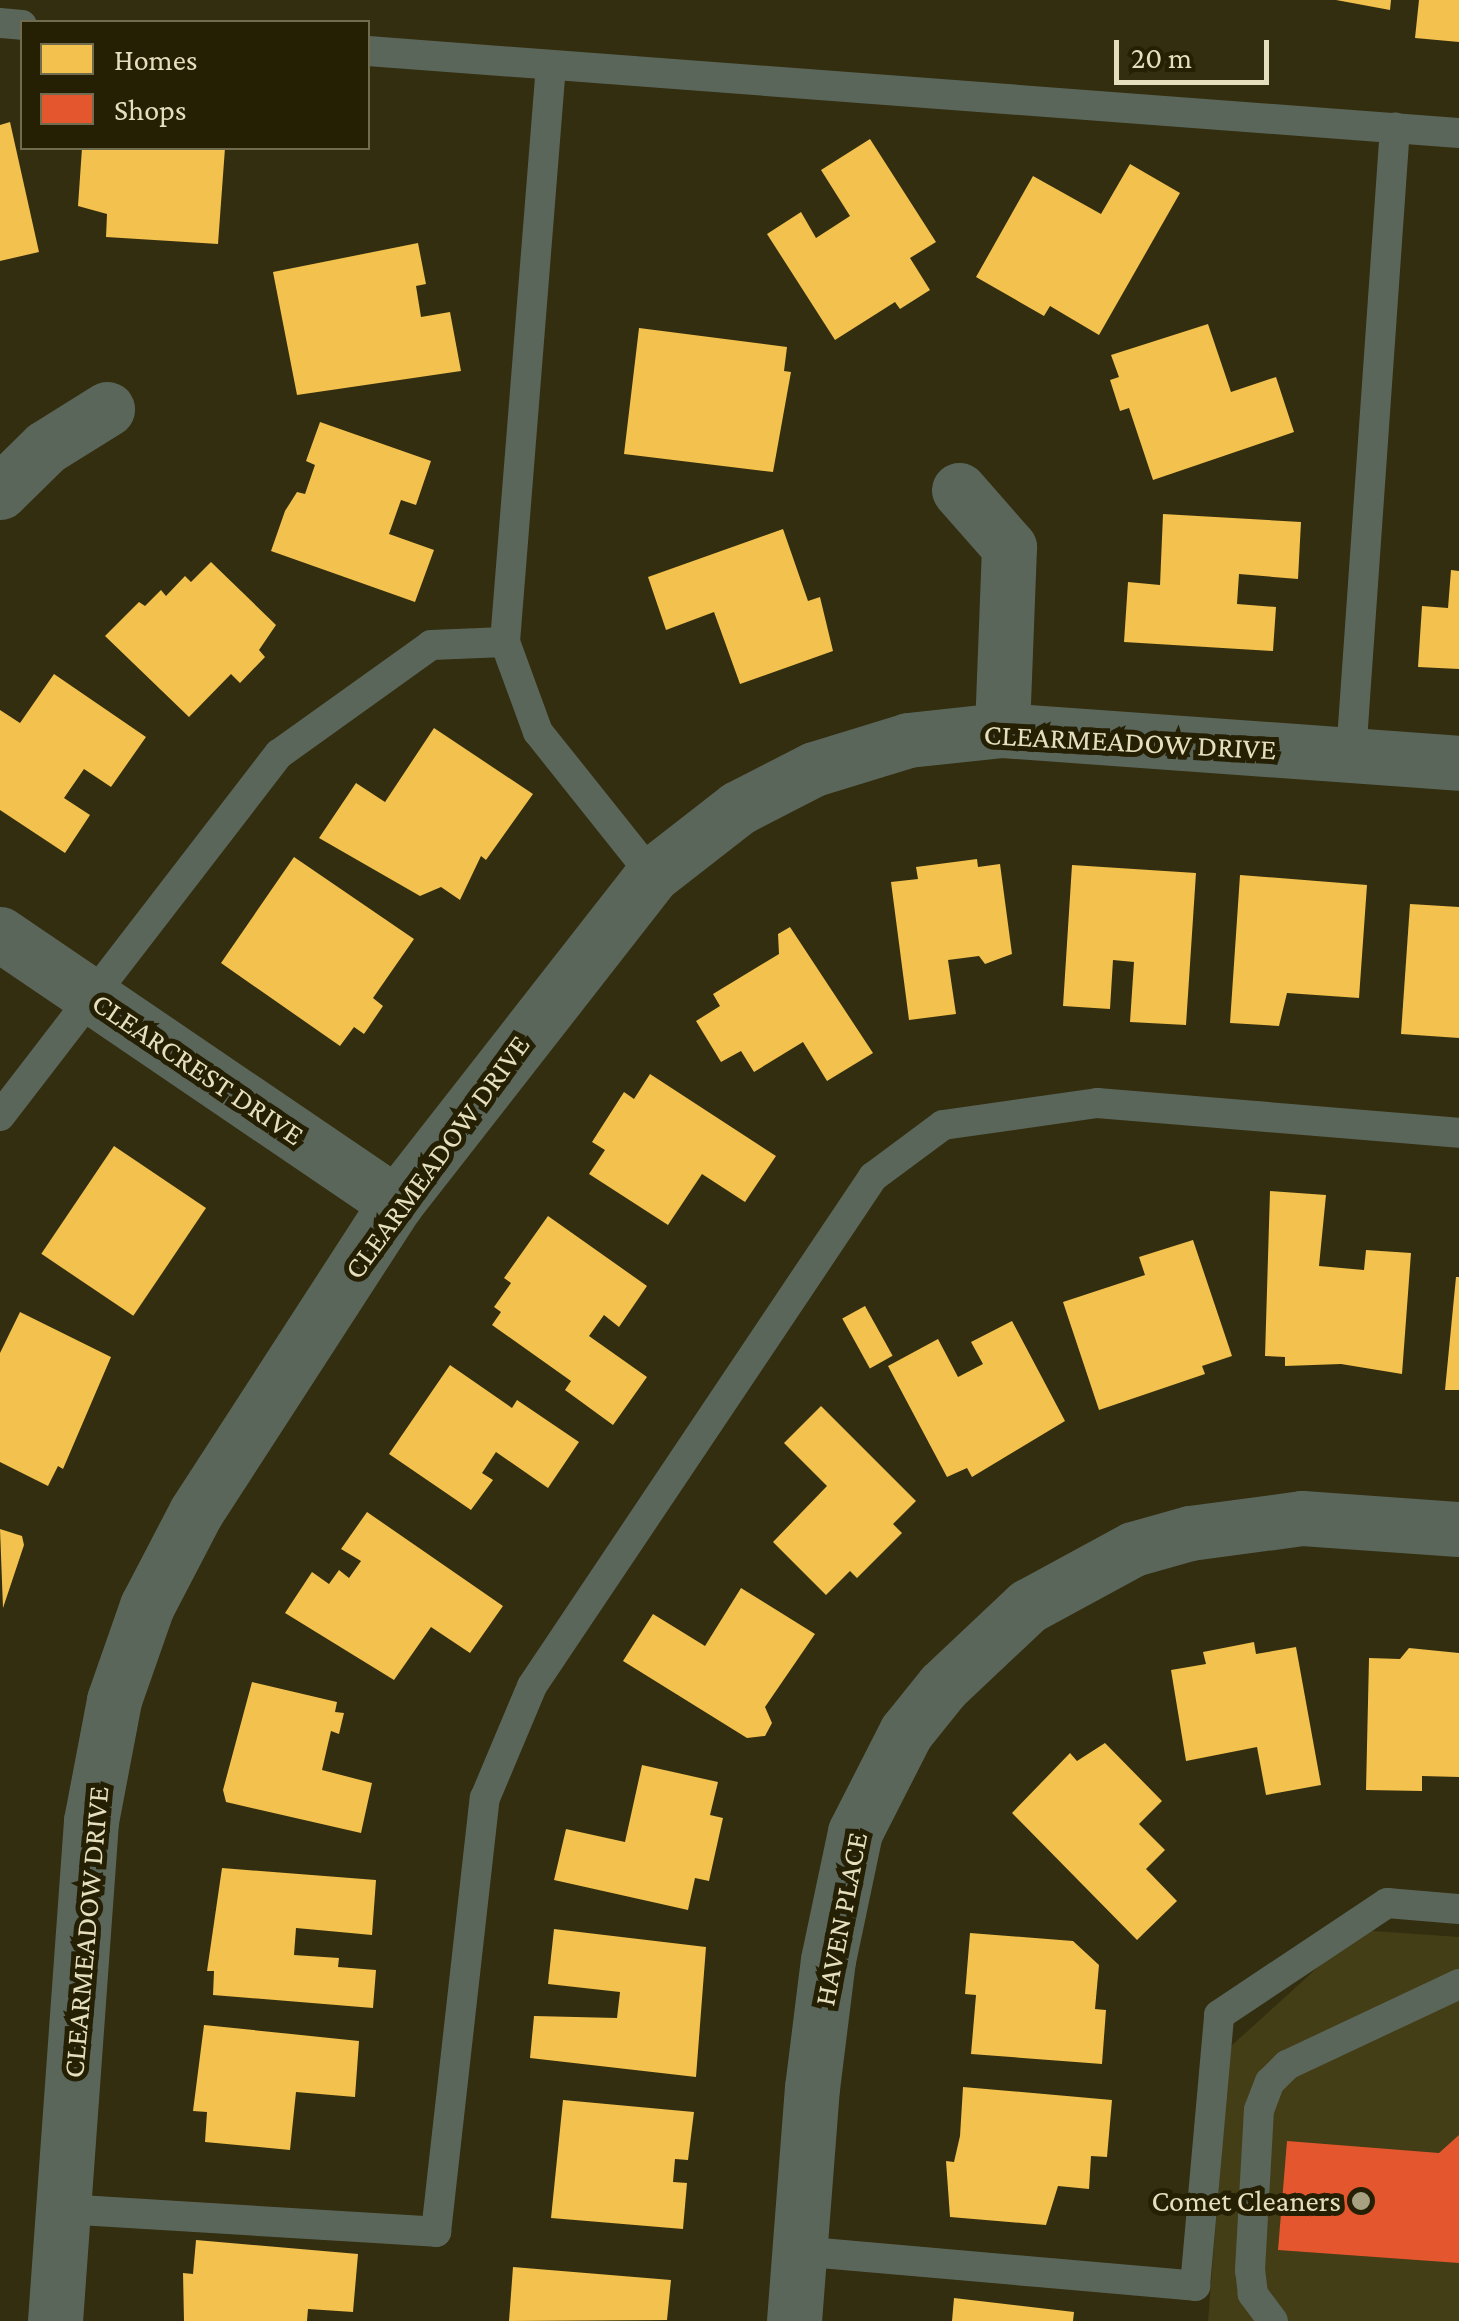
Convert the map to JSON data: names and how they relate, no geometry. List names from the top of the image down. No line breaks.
{"streets":{"street":["CLEARMEADOW DRIVE","CLEARCREST DRIVE","HAVEN PLACE"]},"crossings":[["CLEARMEADOW DRIVE","CLEARCREST DRIVE"]],"places":["Comet Cleaners"],"legend":["Homes","Shops"],"scale_bar":"20 m"}
